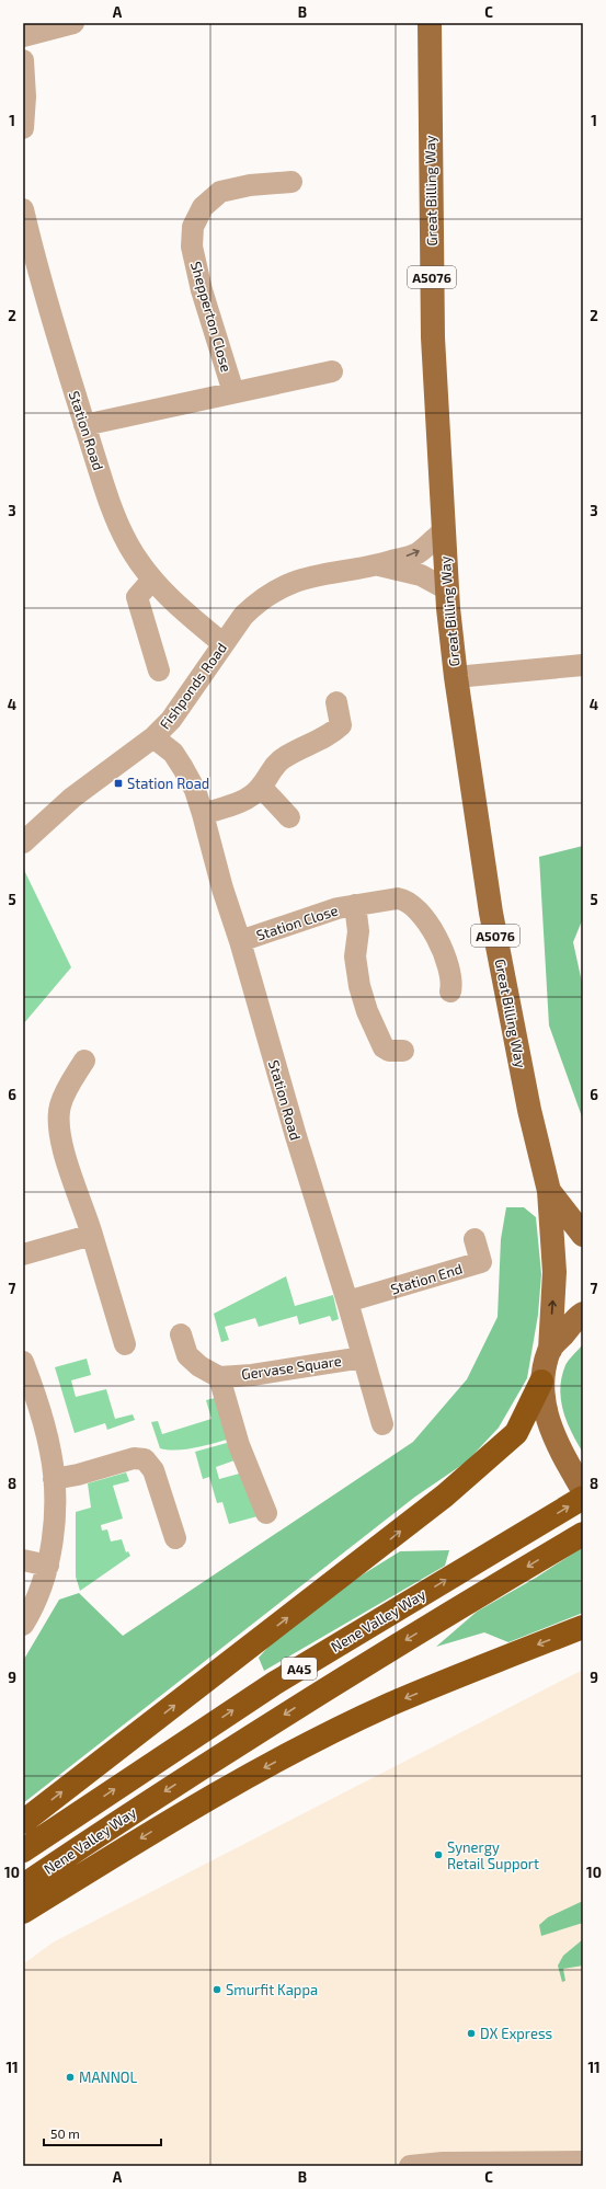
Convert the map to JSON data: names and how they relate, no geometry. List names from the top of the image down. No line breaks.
{"streets":{"highway":["Nene Valley Way","A45"],"main road":["Great Billing Way","A5076"],"street":["Shepperton Close","Station Road","Fishponds Road","Station Close","Station End","Gervase Square"]},"crossings":[["Great Billing Way","Fishponds Road"],["Shepperton Close","Station Road"],["Station Road","Fishponds Road"],["Station Road","Station Close"],["Station Road","Station End"],["Station Road","Gervase Square"]],"places":{"transit":["Station Road"],"other":["Synergy Retail Support","Smurfit Kappa","DX Express","MANNOL"]},"scale_bar":"50 m","grid":{"columns":["A","B","C"],"rows":["1","2","3","4","5","6","7","8","9","10","11"]}}
